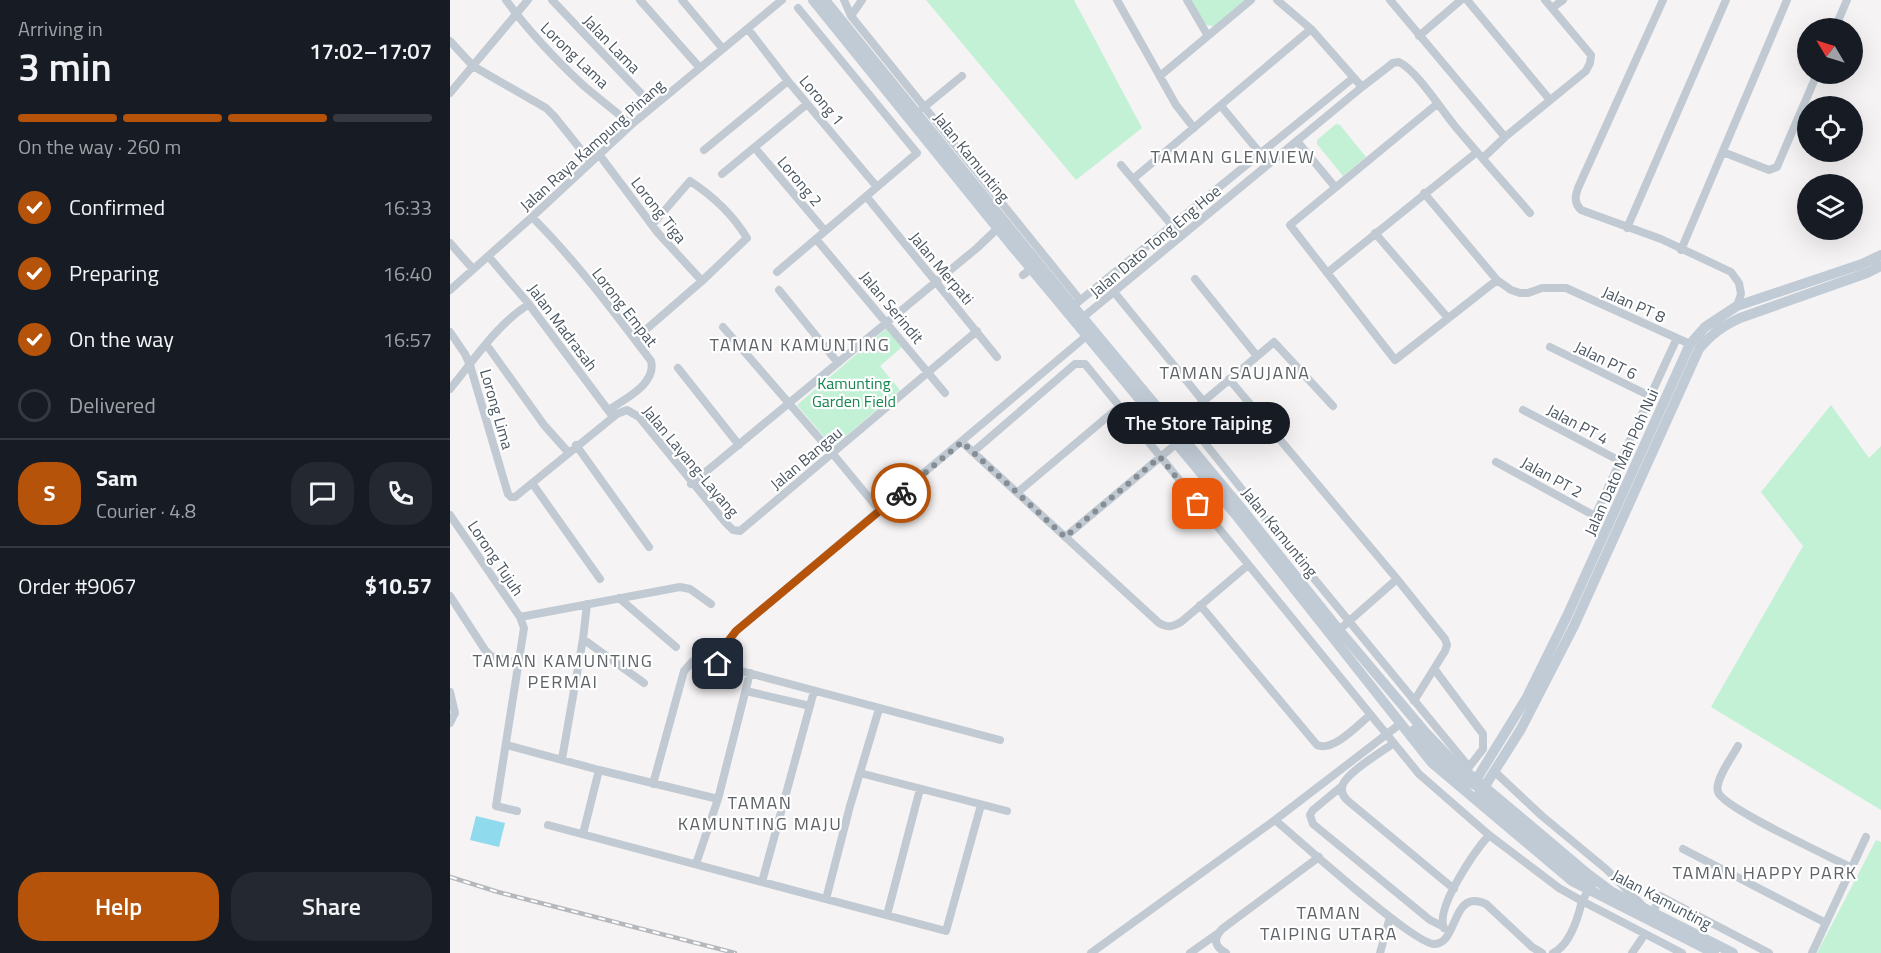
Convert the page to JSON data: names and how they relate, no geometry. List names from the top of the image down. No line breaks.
{"streets":{"main road":["Jalan Kamunting","Jalan Dato Mah Poh Nui"],"street":["Jalan Lama","Lorong Lama","Lorong 1","Jalan Raya Kampung Pinang","Lorong 2","Lorong Tiga","Jalan Dato Tong Eng Hoe","Jalan Merpati","Jalan PT 8","Lorong Empat","Jalan Serindit","Jalan Madrasah","Jalan PT 6","Lorong Lima","Jalan PT 4","Jalan Bangau","Jalan Layang-Layang","Jalan PT 2","Lorong Tujuh"]},"crossings":[["Jalan Lama","Jalan Raya Kampung Pinang"],["Lorong Lama","Jalan Raya Kampung Pinang"],["Lorong 1","Jalan Raya Kampung Pinang"],["Jalan Raya Kampung Pinang","Lorong Tiga"],["Jalan Raya Kampung Pinang","Lorong Empat"],["Jalan Raya Kampung Pinang","Jalan Madrasah"],["Jalan Kamunting","Jalan Dato Tong Eng Hoe"],["Jalan Kamunting","Jalan Dato Mah Poh Nui"],["Jalan Merpati","Jalan Bangau"],["Jalan PT 8","Jalan Dato Mah Poh Nui"],["Lorong Empat","Jalan Madrasah"],["Lorong Empat","Jalan Layang-Layang"],["Jalan Serindit","Jalan Bangau"],["Jalan Madrasah","Jalan Layang-Layang"],["Jalan PT 4","Jalan PT 2"],["Jalan Bangau","Jalan Layang-Layang"]],"districts":["TAMAN GLENVIEW","TAMAN KAMUNTING","TAMAN SAUJANA","TAMAN KAMUNTING PERMAI","TAMAN KAMUNTING MAJU","TAMAN HAPPY PARK","TAMAN TAIPING UTARA"],"parks":["Kamunting Garden Field"],"places":["The Store Taiping"],"north":"top left","page":{"heading":["3 min","Arriving in","17:02–17:07"],"panel":["Sam","Courier · 4.8","Order #9067","$10.57"],"bar":"On the way · 260 m","list":[["Confirmed","16:33"],["Preparing","16:40"],["On the way","16:57"],"Delivered"],"bubble":"The Store Taiping","round":"S","buttons":["Help","Share"]}}
